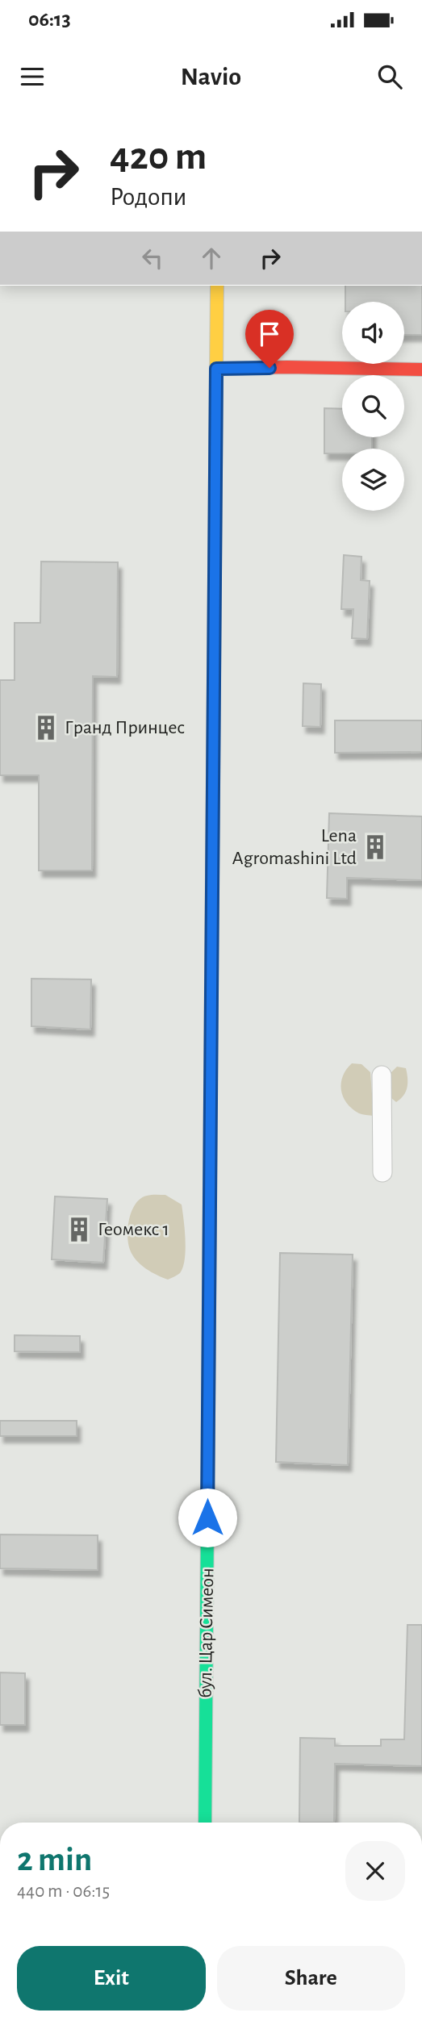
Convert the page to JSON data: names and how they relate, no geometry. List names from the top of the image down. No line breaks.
{"streets":{"main road":["бул. Цар Симеон"]},"places":{"building":["Гранд Принцес","Lena Agromashini Ltd","Геомекс 1"]},"page":{"status":"06:13","header":"Navio","turn":["420 m","Родопи"],"heading":["2 min","440 m · 06:15"],"buttons":["Exit","Share"]}}
